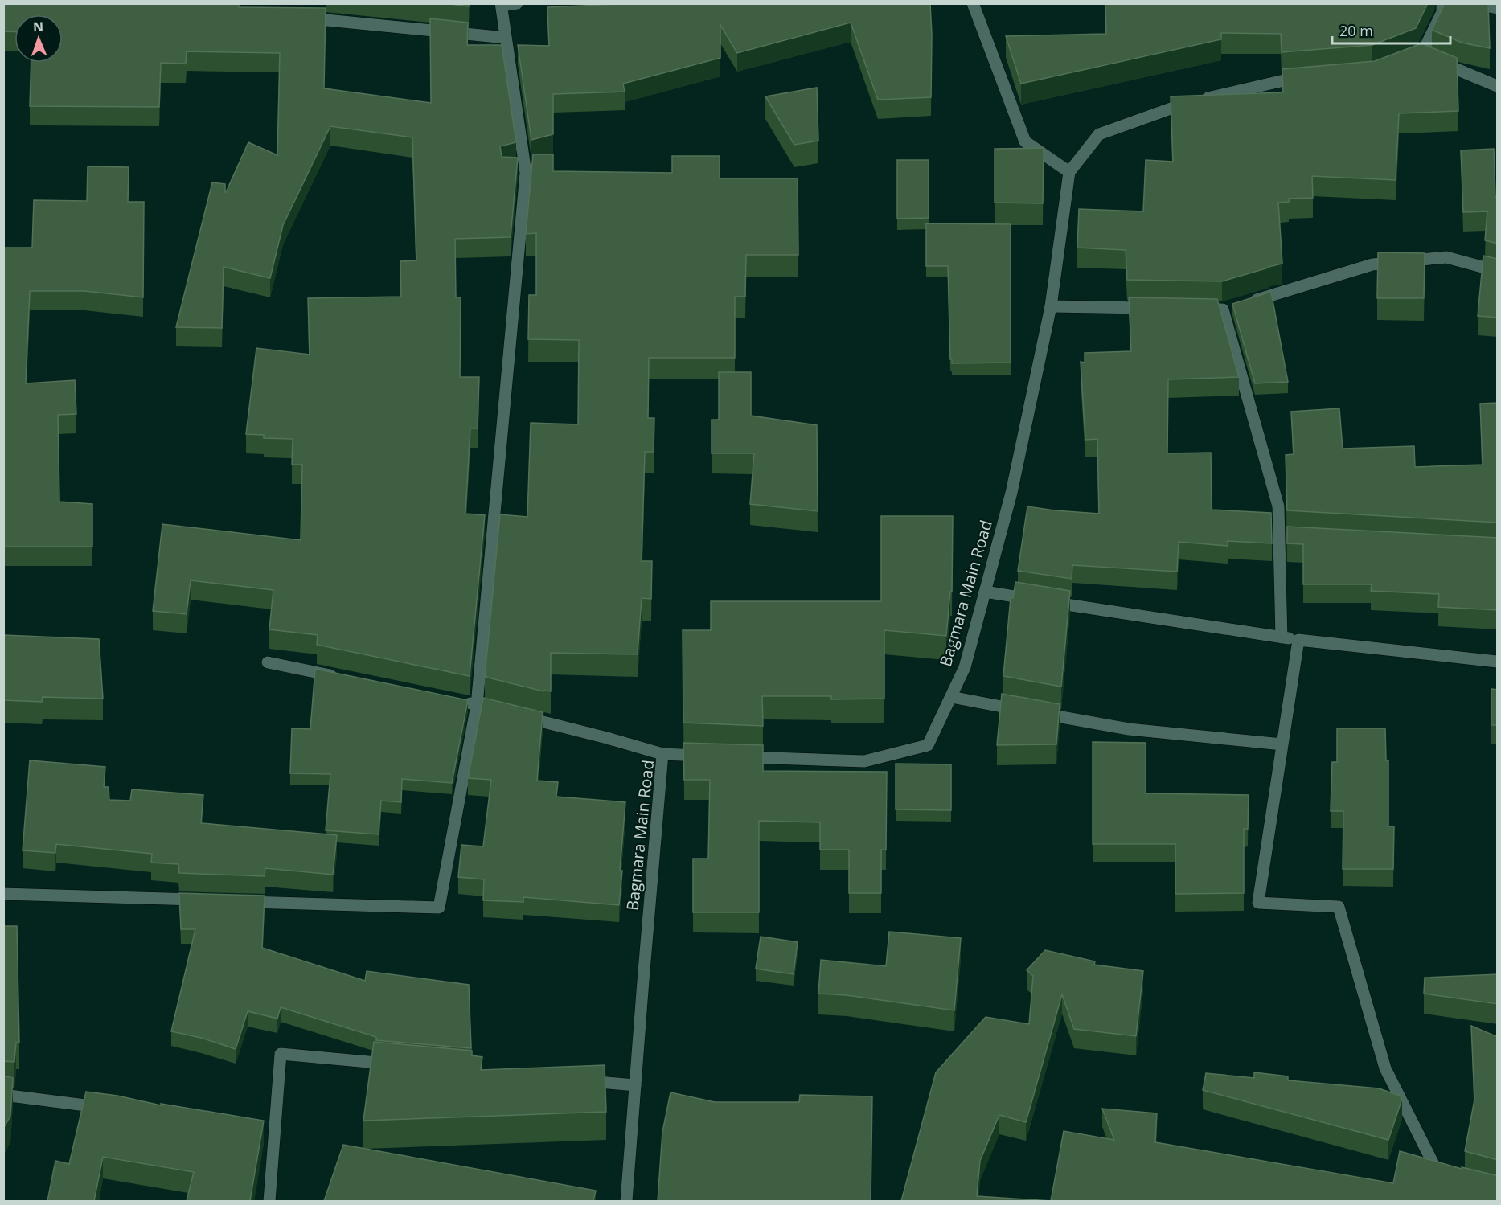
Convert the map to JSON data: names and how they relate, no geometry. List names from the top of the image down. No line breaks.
{"streets":{"street":["Bagmara Main Road"]},"scale_bar":"20 m","north":"top"}
